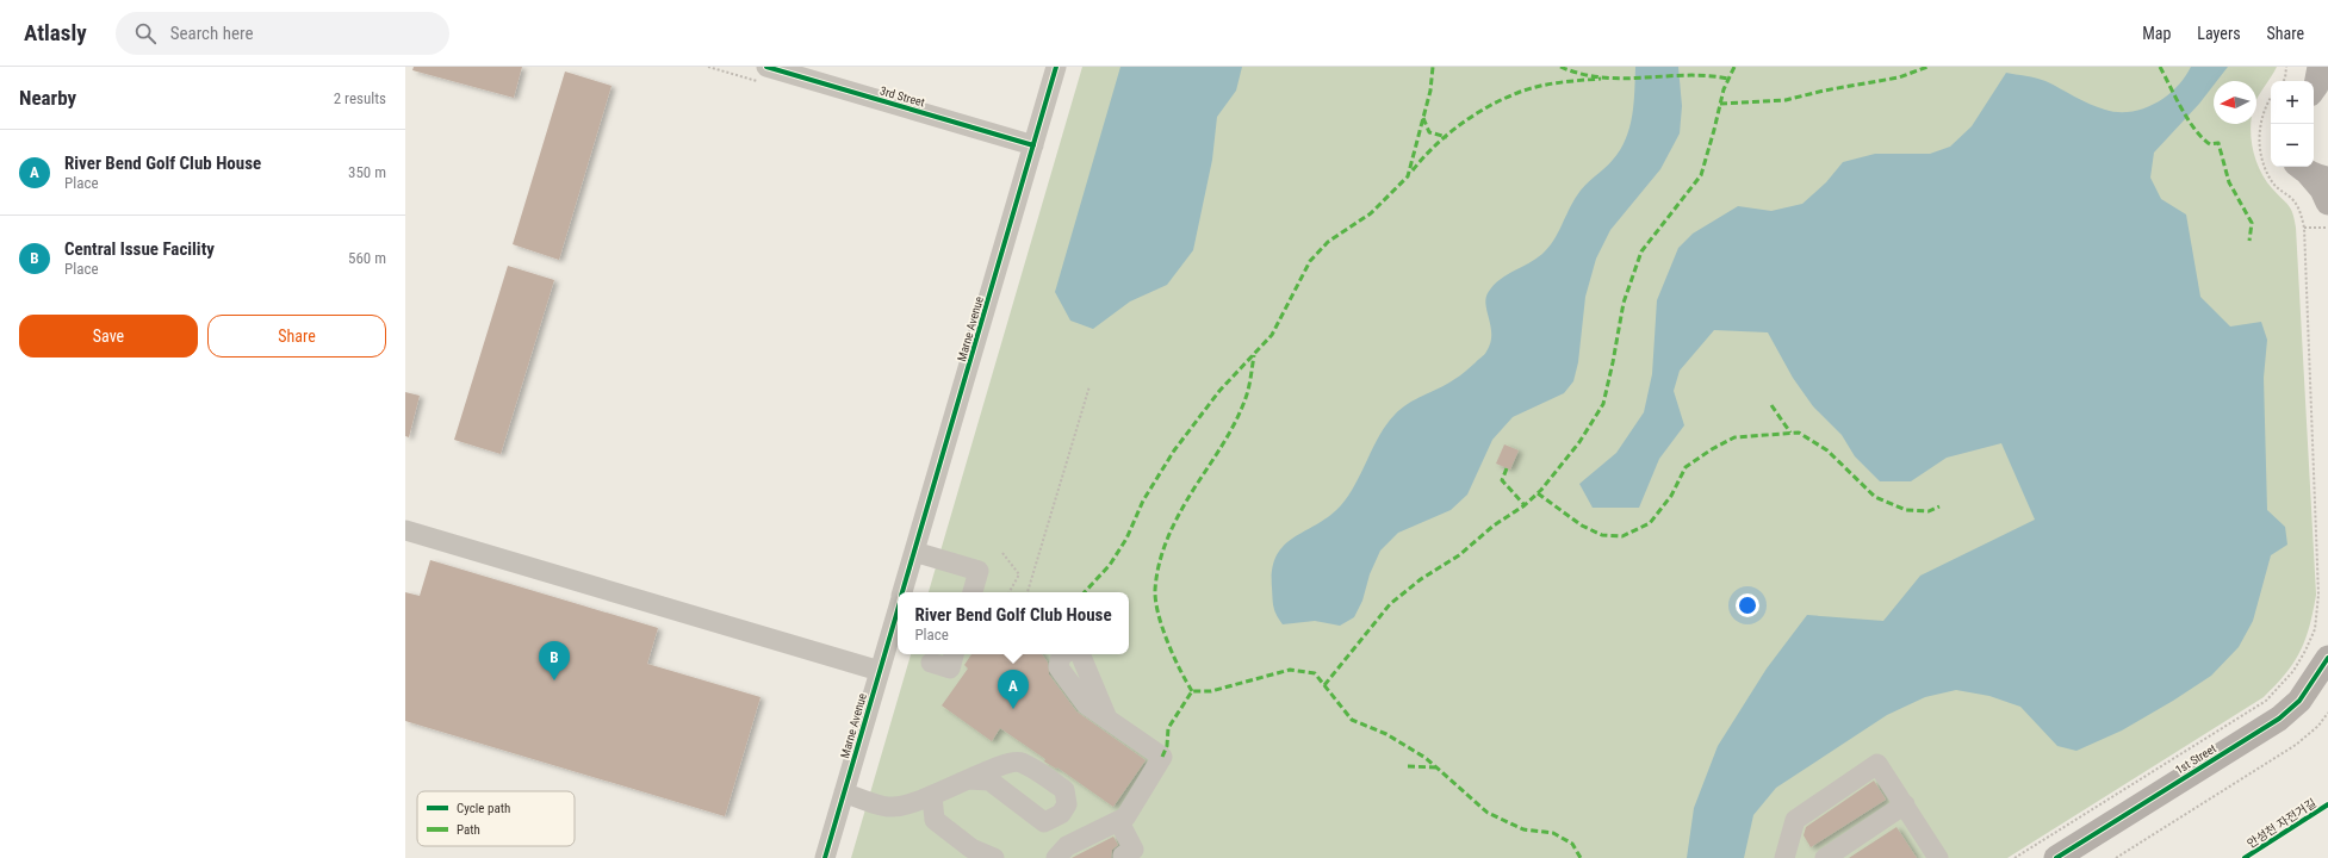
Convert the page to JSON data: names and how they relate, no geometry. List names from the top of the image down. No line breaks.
{"streets":{"main road":["1st Street"],"street":["3rd Street","Marne Avenue"],"cycle path":["안성천 자전거길"]},"crossings":[["3rd Street","Marne Avenue"]],"legend":["Cycle path","Path"],"north":"left","page":{"header":"Atlasly","search":"Search here","nav":["Map","Layers","Share"],"heading":["Nearby","2 results"],"map_buttons":["+","−"],"list":[{"mark":"A","name":"River Bend Golf Club House","note":"Place","value":"350 m"},{"mark":"B","name":"Central Issue Facility","note":"Place","value":"560 m"}],"buttons":["Save","Share"],"popup":["River Bend Golf Club House","Place"],"pins":["B","A"]}}
